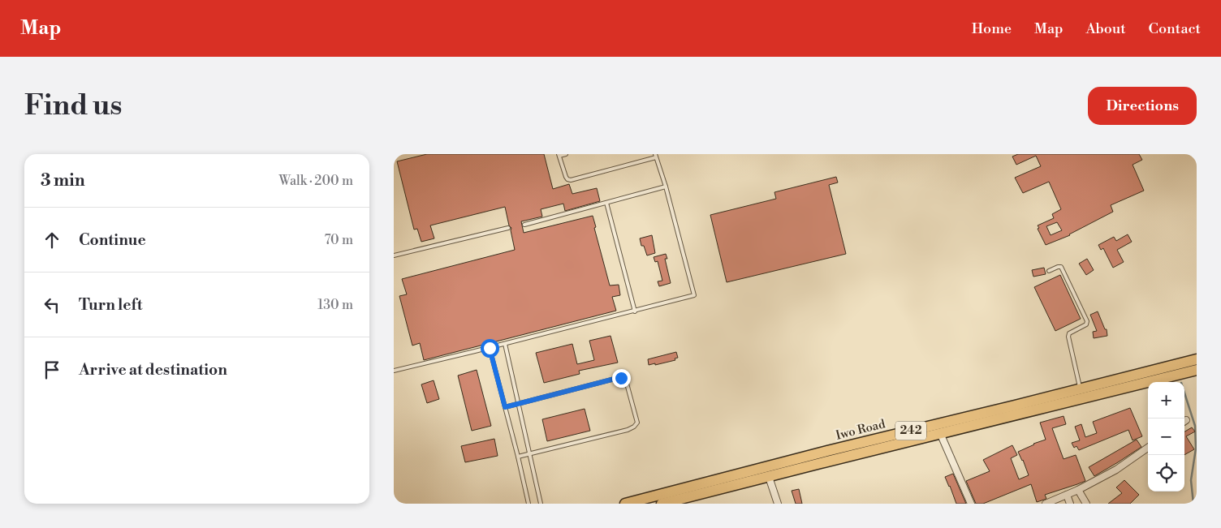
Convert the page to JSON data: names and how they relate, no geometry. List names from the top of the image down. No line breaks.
{"streets":{"main road":["Iwo Road","242"]},"page":{"header":"Map","nav":["Home","Map","About","Contact"],"buttons":"Directions","title":"Find us","heading":["3 min","Walk · 200 m"],"list":[["Continue","70 m"],["Turn left","130 m"],"Arrive at destination"],"map_buttons":["+","−"]}}
